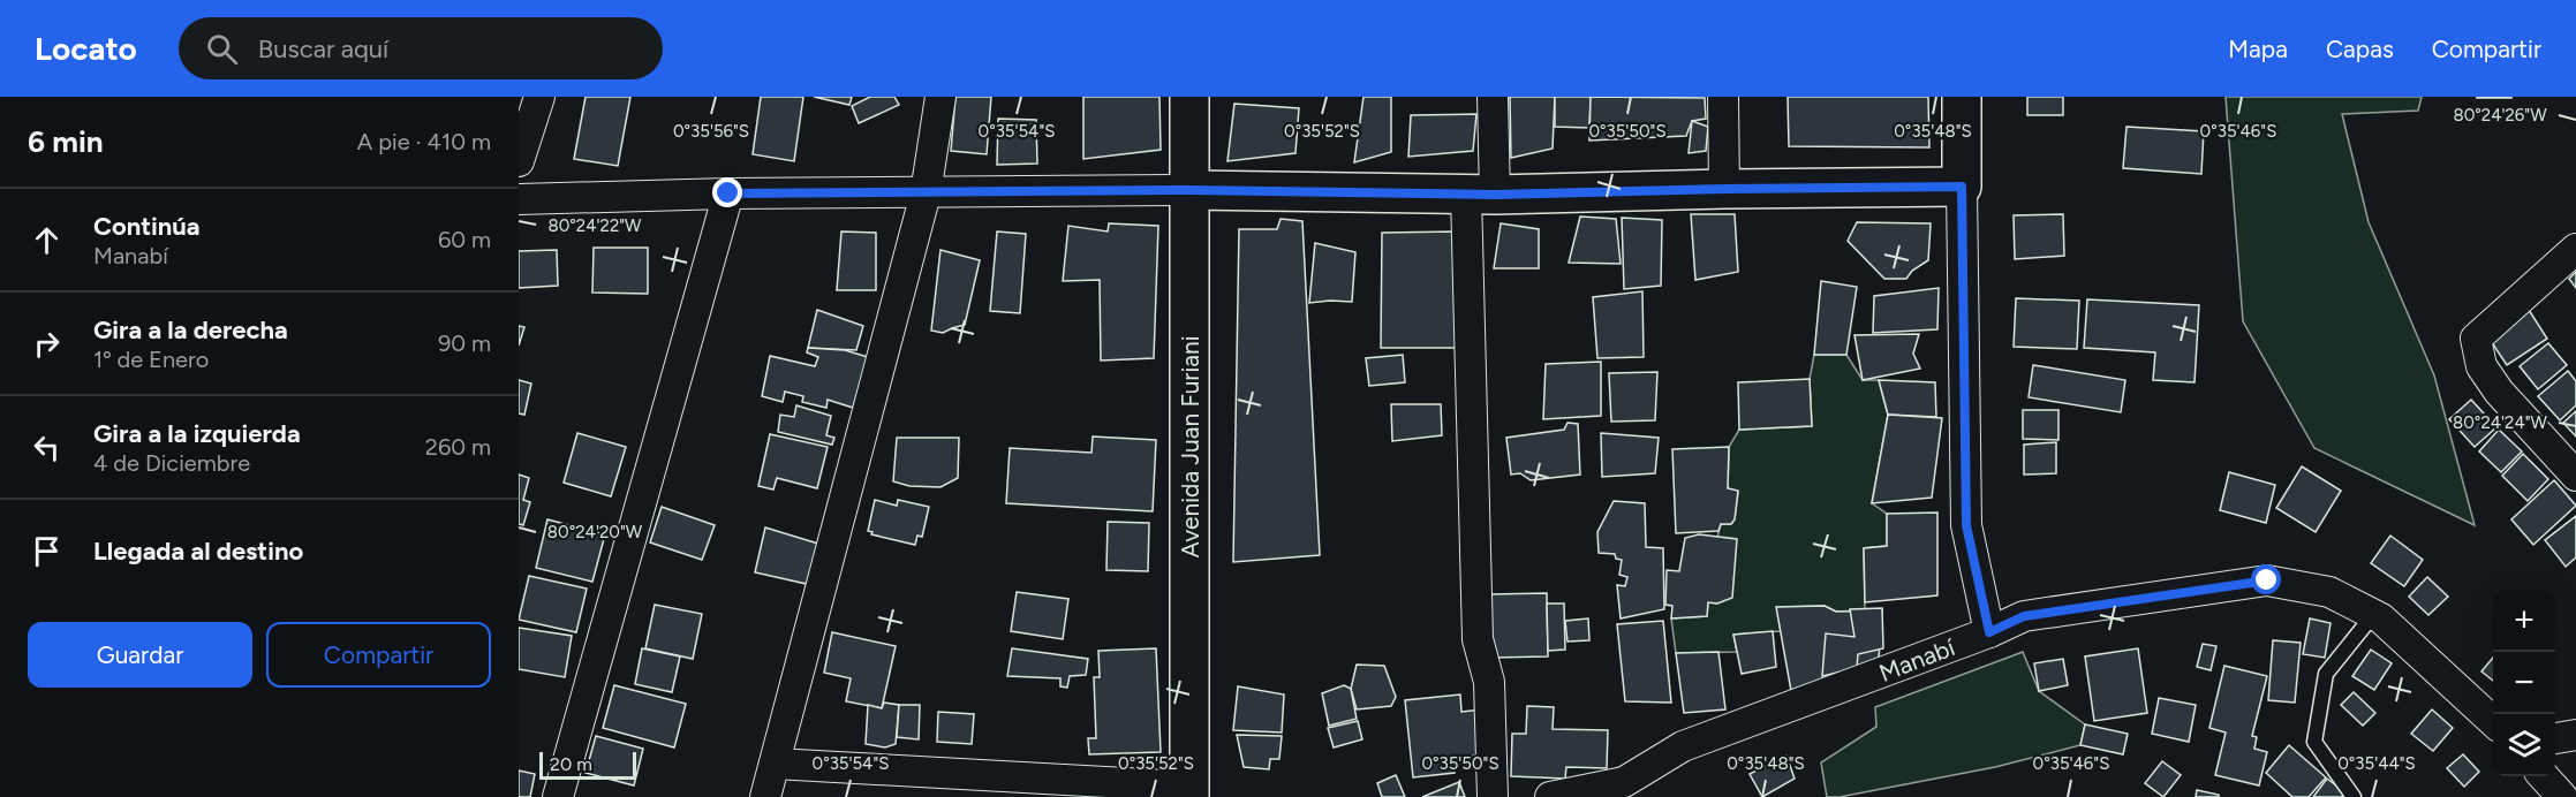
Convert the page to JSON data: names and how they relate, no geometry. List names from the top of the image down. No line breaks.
{"streets":{"street":["Avenida Juan Furiani","Manabí"]},"scale_bar":"20 m","page":{"header":"Locato","search":"Buscar aquí","nav":["Mapa","Capas","Compartir"],"heading":["6 min","A pie · 410 m"],"list":[["Continúa","Manabí","60 m"],["Gira a la derecha","1º de Enero","90 m"],["Gira a la izquierda","4 de Diciembre","260 m"],"Llegada al destino"],"map_buttons":["+","−"],"buttons":["Guardar","Compartir"],"scale":"20 m"},"coordinates":["80°24'26\"W","0°35'56\"S","0°35'54\"S","0°35'52\"S","0°35'50\"S","0°35'48\"S","0°35'46\"S","80°24'22\"W","80°24'24\"W","80°24'20\"W","0°35'44\"S"]}
